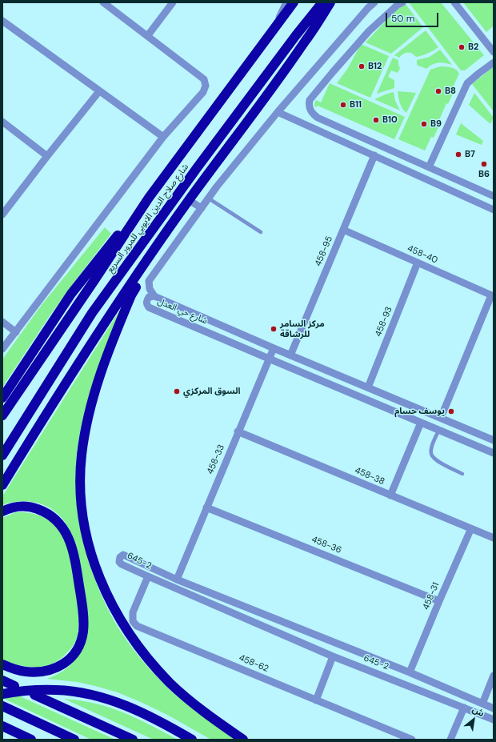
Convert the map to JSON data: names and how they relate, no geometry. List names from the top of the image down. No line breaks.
{"streets":{"highway":["شارع صلاح الدين الايوبي للمرور السريع"],"street":["458-95","458-40","شارع حي العدل","458-93","458-33","458-38","458-36","645-2","458-31","458-62"]},"crossings":[["458-95","458-40"],["458-95","شارع حي العدل"],["458-40","458-93"],["شارع حي العدل","458-93"],["شارع حي العدل","458-33"],["458-33","458-38"],["458-33","458-36"],["458-33","645-2"],["458-38","458-31"],["458-36","458-31"],["645-2","458-31"],["645-2","458-62"]],"places":["B2","B12","B8","B11","B10","B9","B7","B6","مركز السامر للرشاقة","السوق المركزي","يوسف حسام"],"scale_bar":"50 m","north":"top right"}
